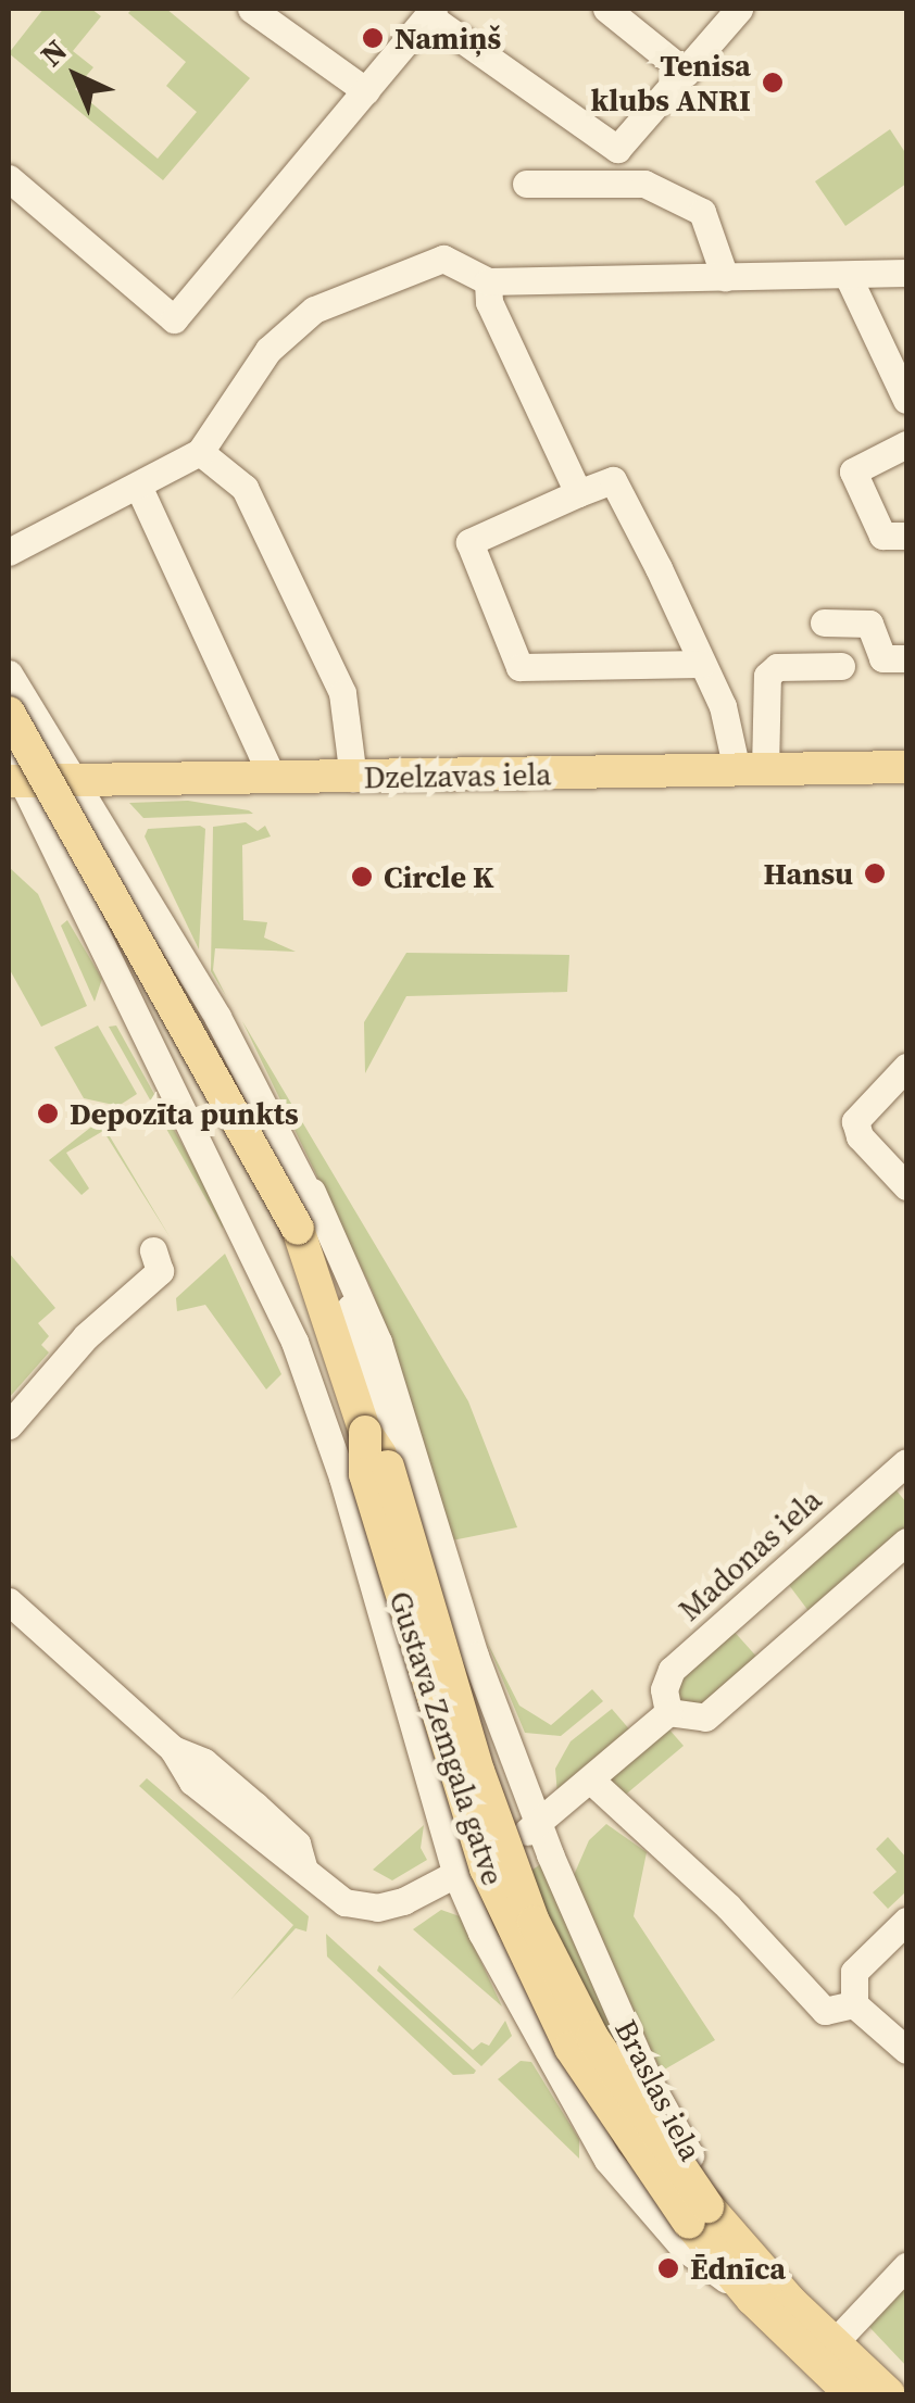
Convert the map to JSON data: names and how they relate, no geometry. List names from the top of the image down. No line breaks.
{"streets":{"main road":["Dzelzavas iela","Gustava Zemgala gatve","Braslas iela"],"street":["Madonas iela"]},"crossings":[["Dzelzavas iela","Gustava Zemgala gatve"],["Gustava Zemgala gatve","Braslas iela"]],"places":["Namiņš","Tenisa klubs ANRI","Hansu","Circle K","Depozīta punkts","Ēdnīca"],"north":"top left"}
